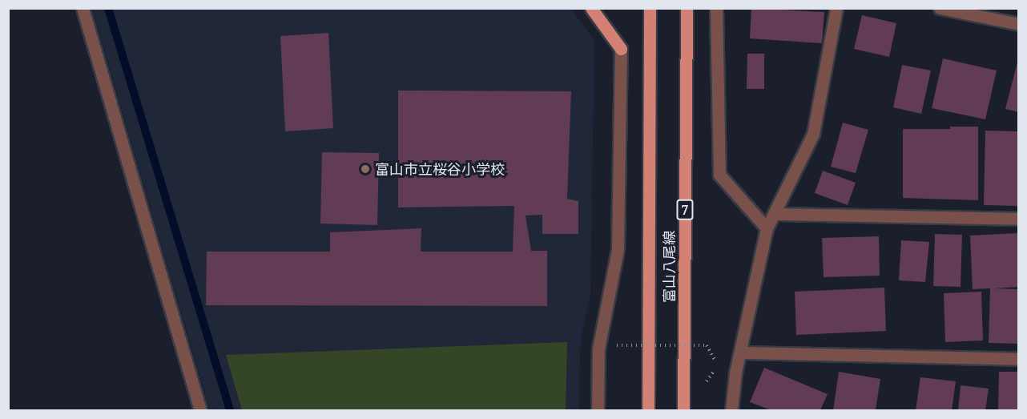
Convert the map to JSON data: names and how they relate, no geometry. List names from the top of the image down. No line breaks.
{"streets":{"main road":["7","富山八尾線"]},"places":["富山市立桜谷小学校"]}
